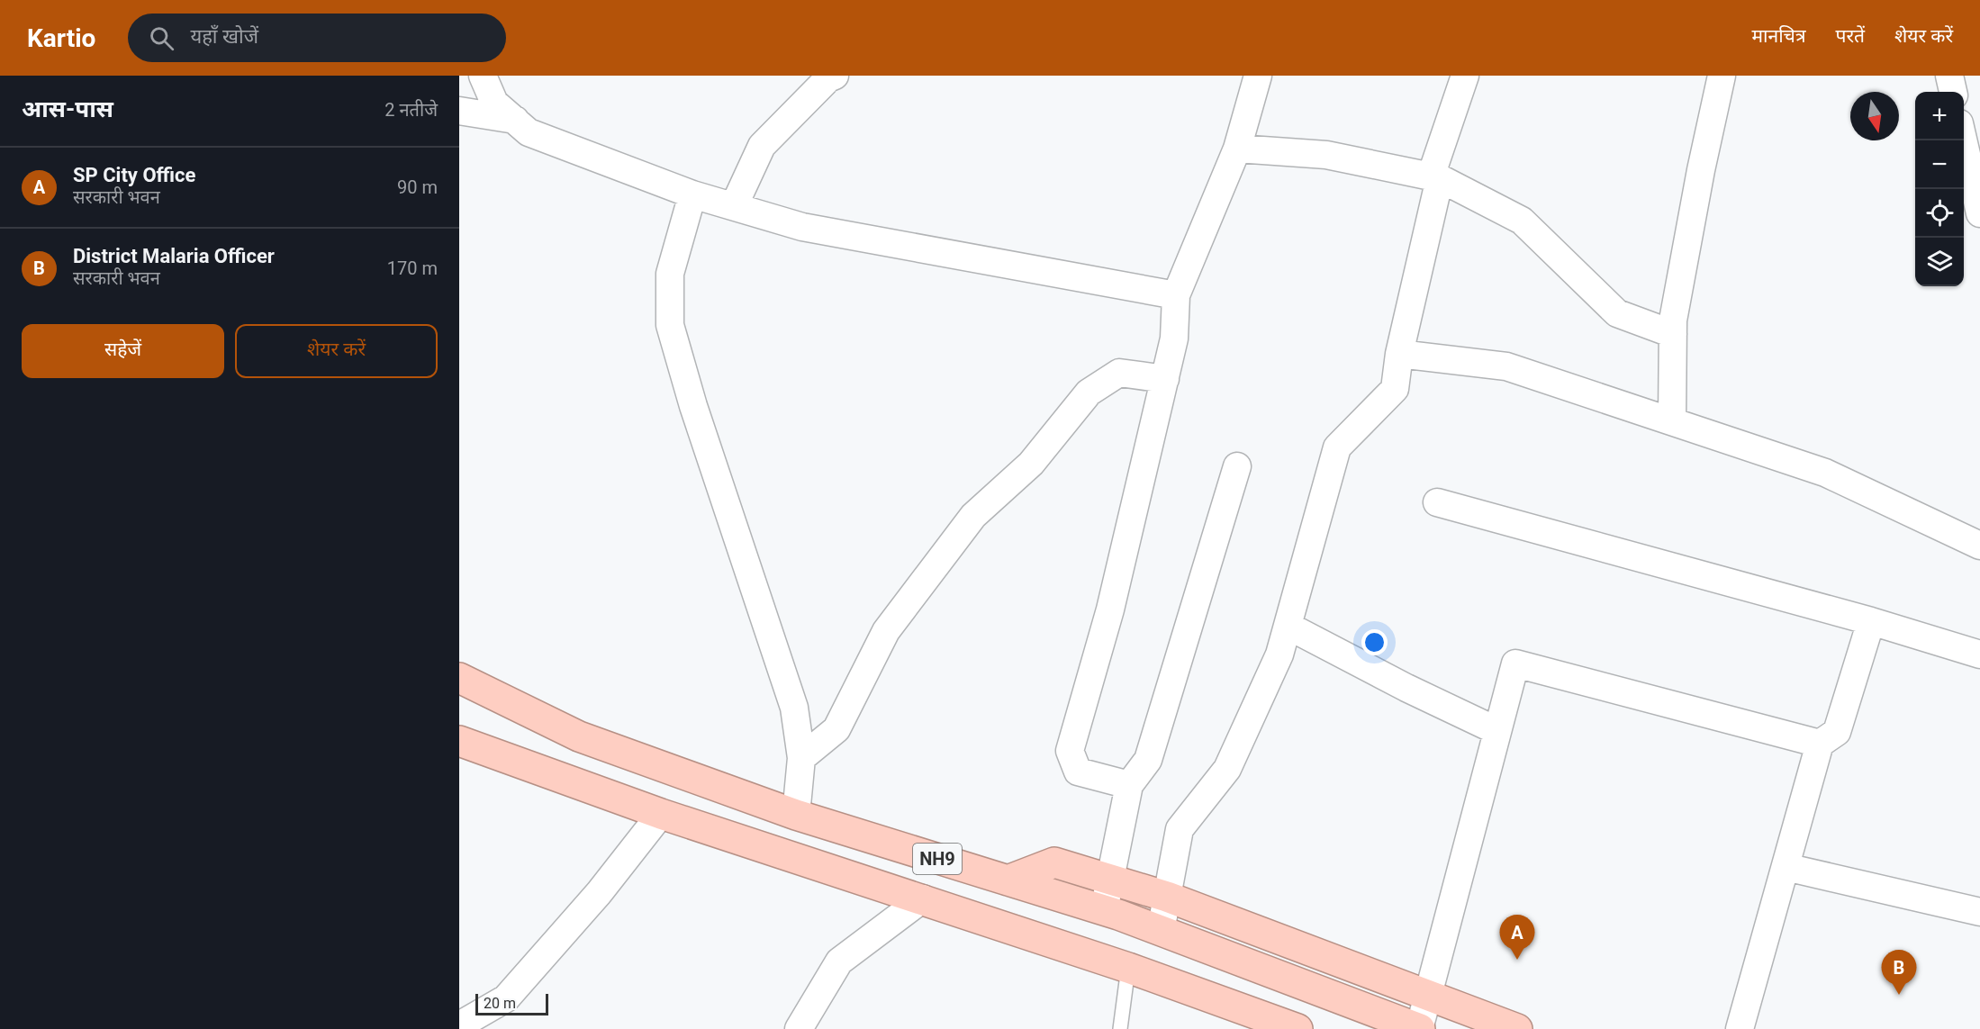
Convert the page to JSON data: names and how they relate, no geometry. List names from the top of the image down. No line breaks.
{"streets":{"highway":["NH9"]},"scale_bar":"20 m","north":"bottom","page":{"header":"Kartio","search":"यहाँ खोजें","nav":["मानचित्र","परतें","शेयर करें"],"heading":["आस-पास","2 नतीजे"],"map_buttons":["+","−"],"list":[{"mark":"A","name":"SP City Office","note":"सरकारी भवन","value":"90 m"},{"mark":"B","name":"District Malaria Officer","note":"सरकारी भवन","value":"170 m"}],"buttons":["सहेजें","शेयर करें"],"pins":["A","B"],"scale":"20 m"}}
